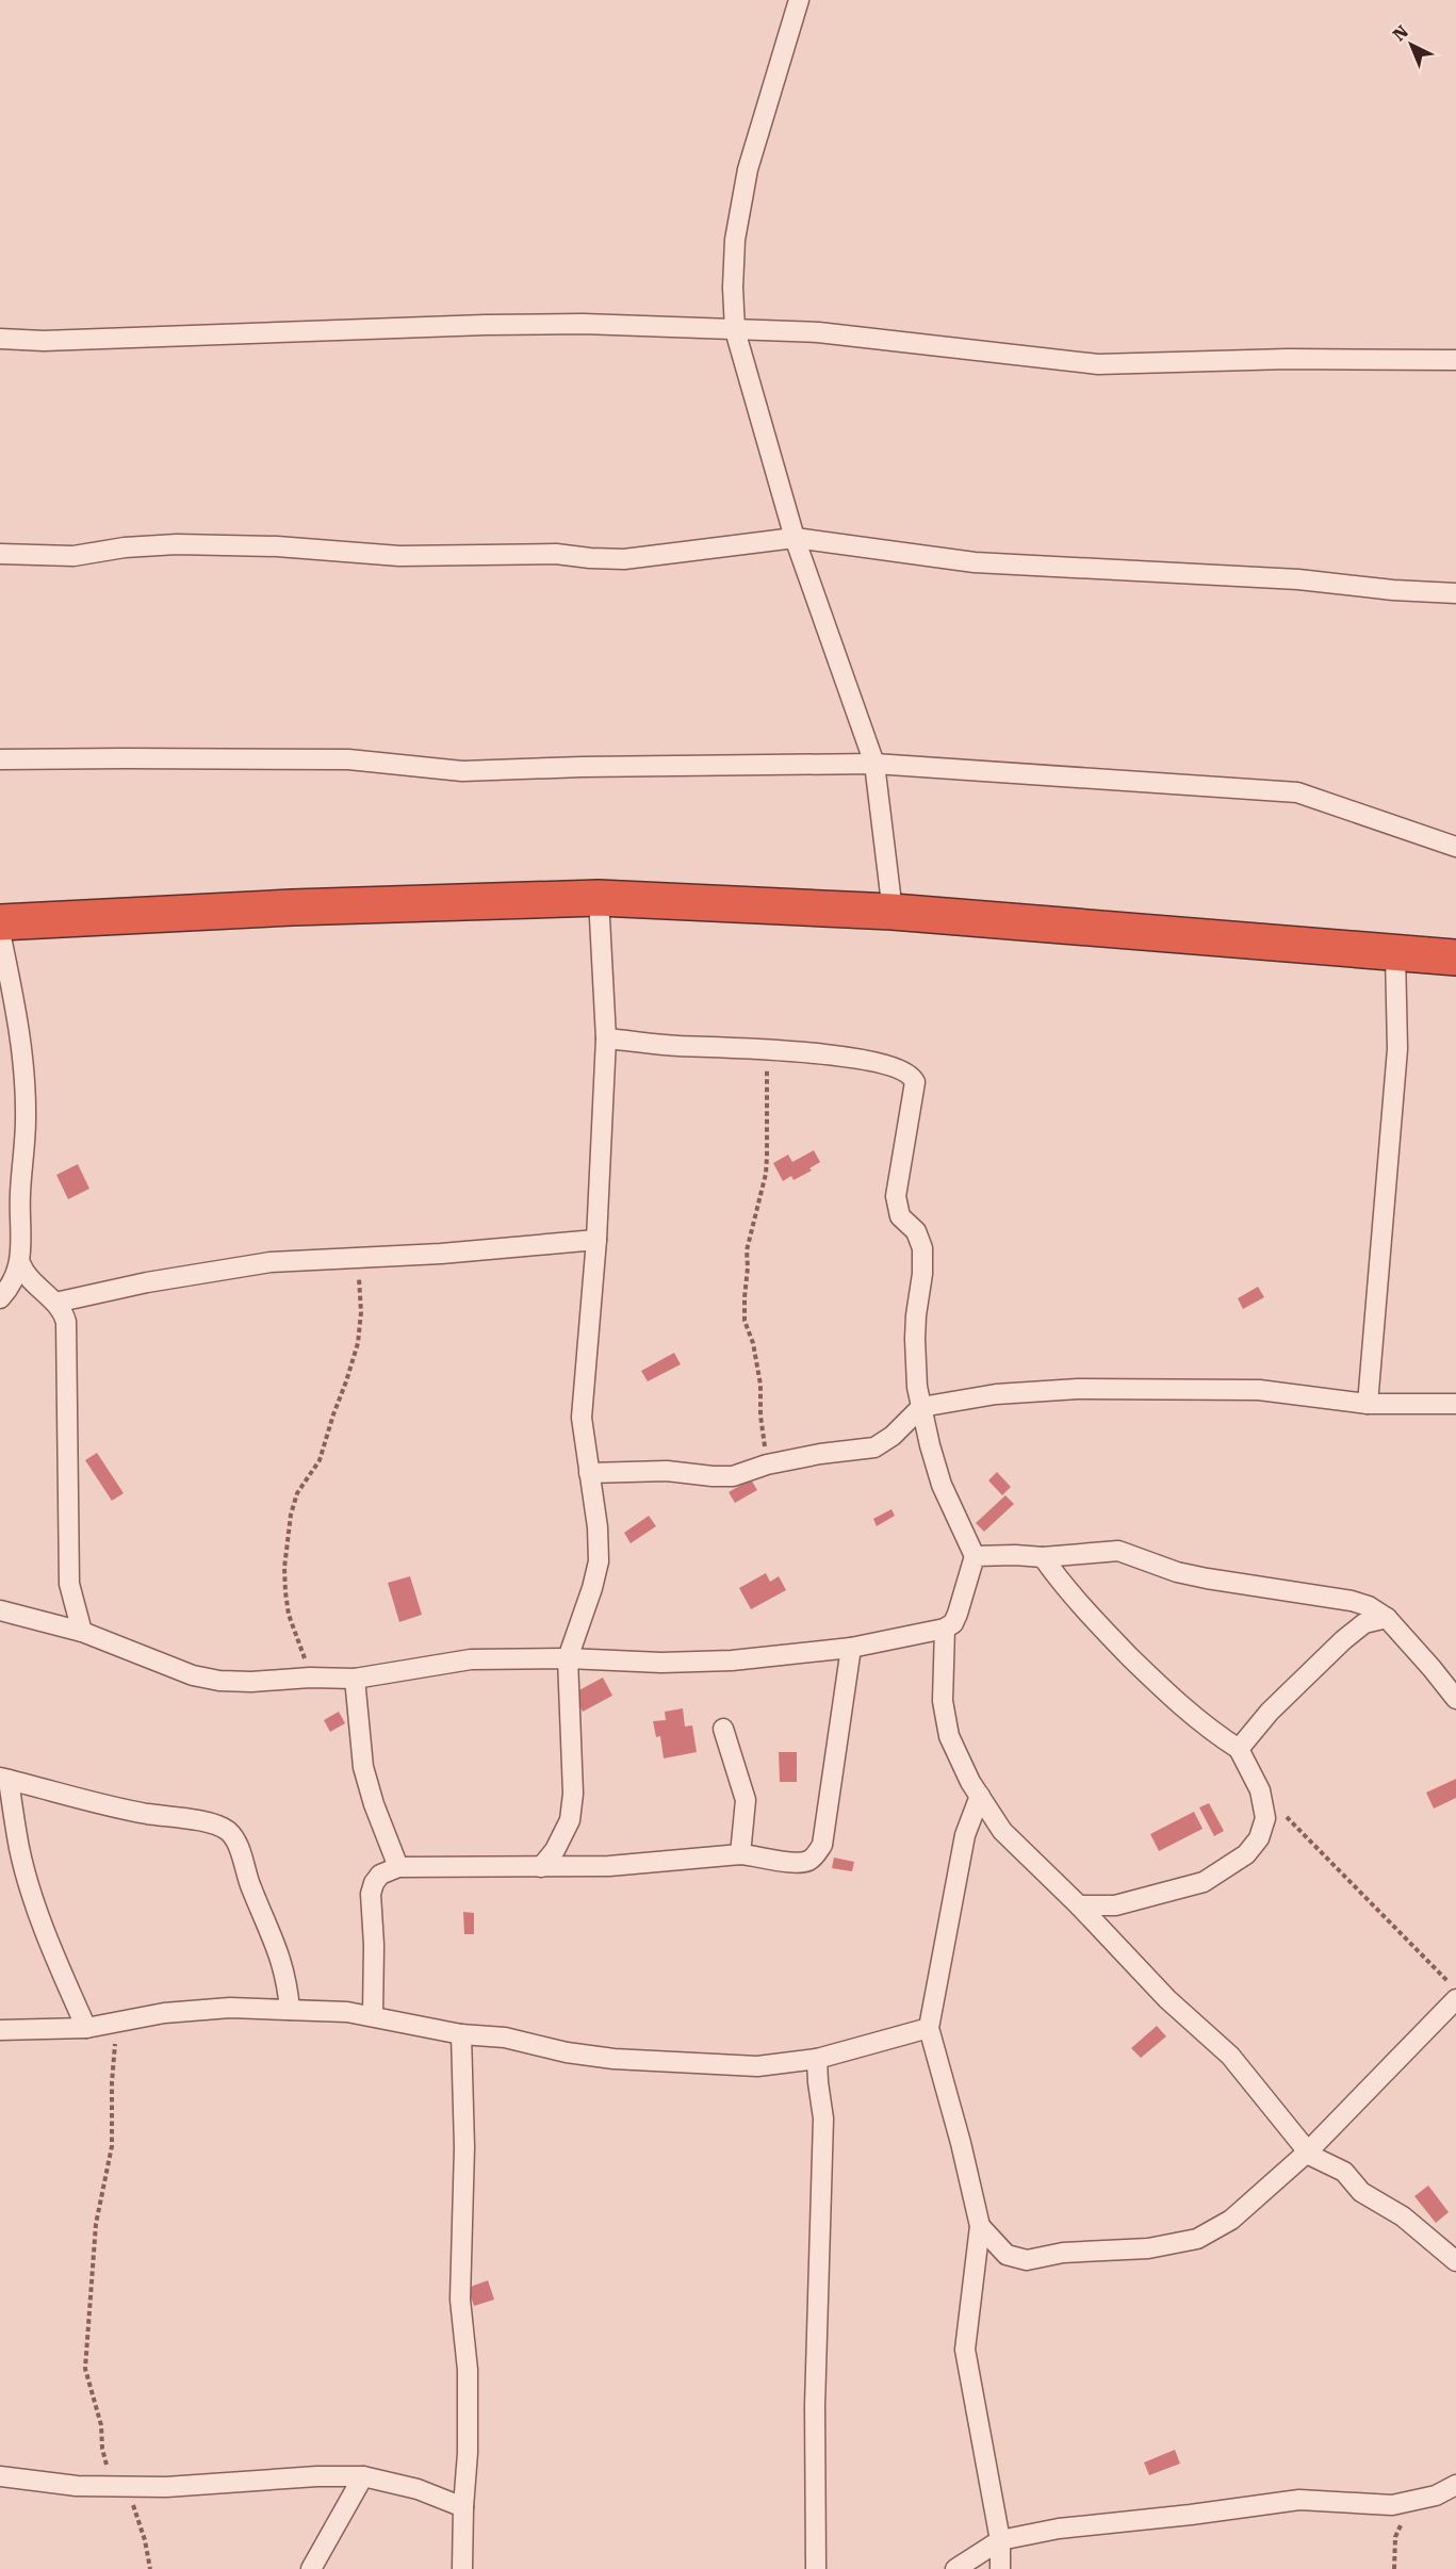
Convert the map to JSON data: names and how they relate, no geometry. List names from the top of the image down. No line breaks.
{"north":"top left"}
